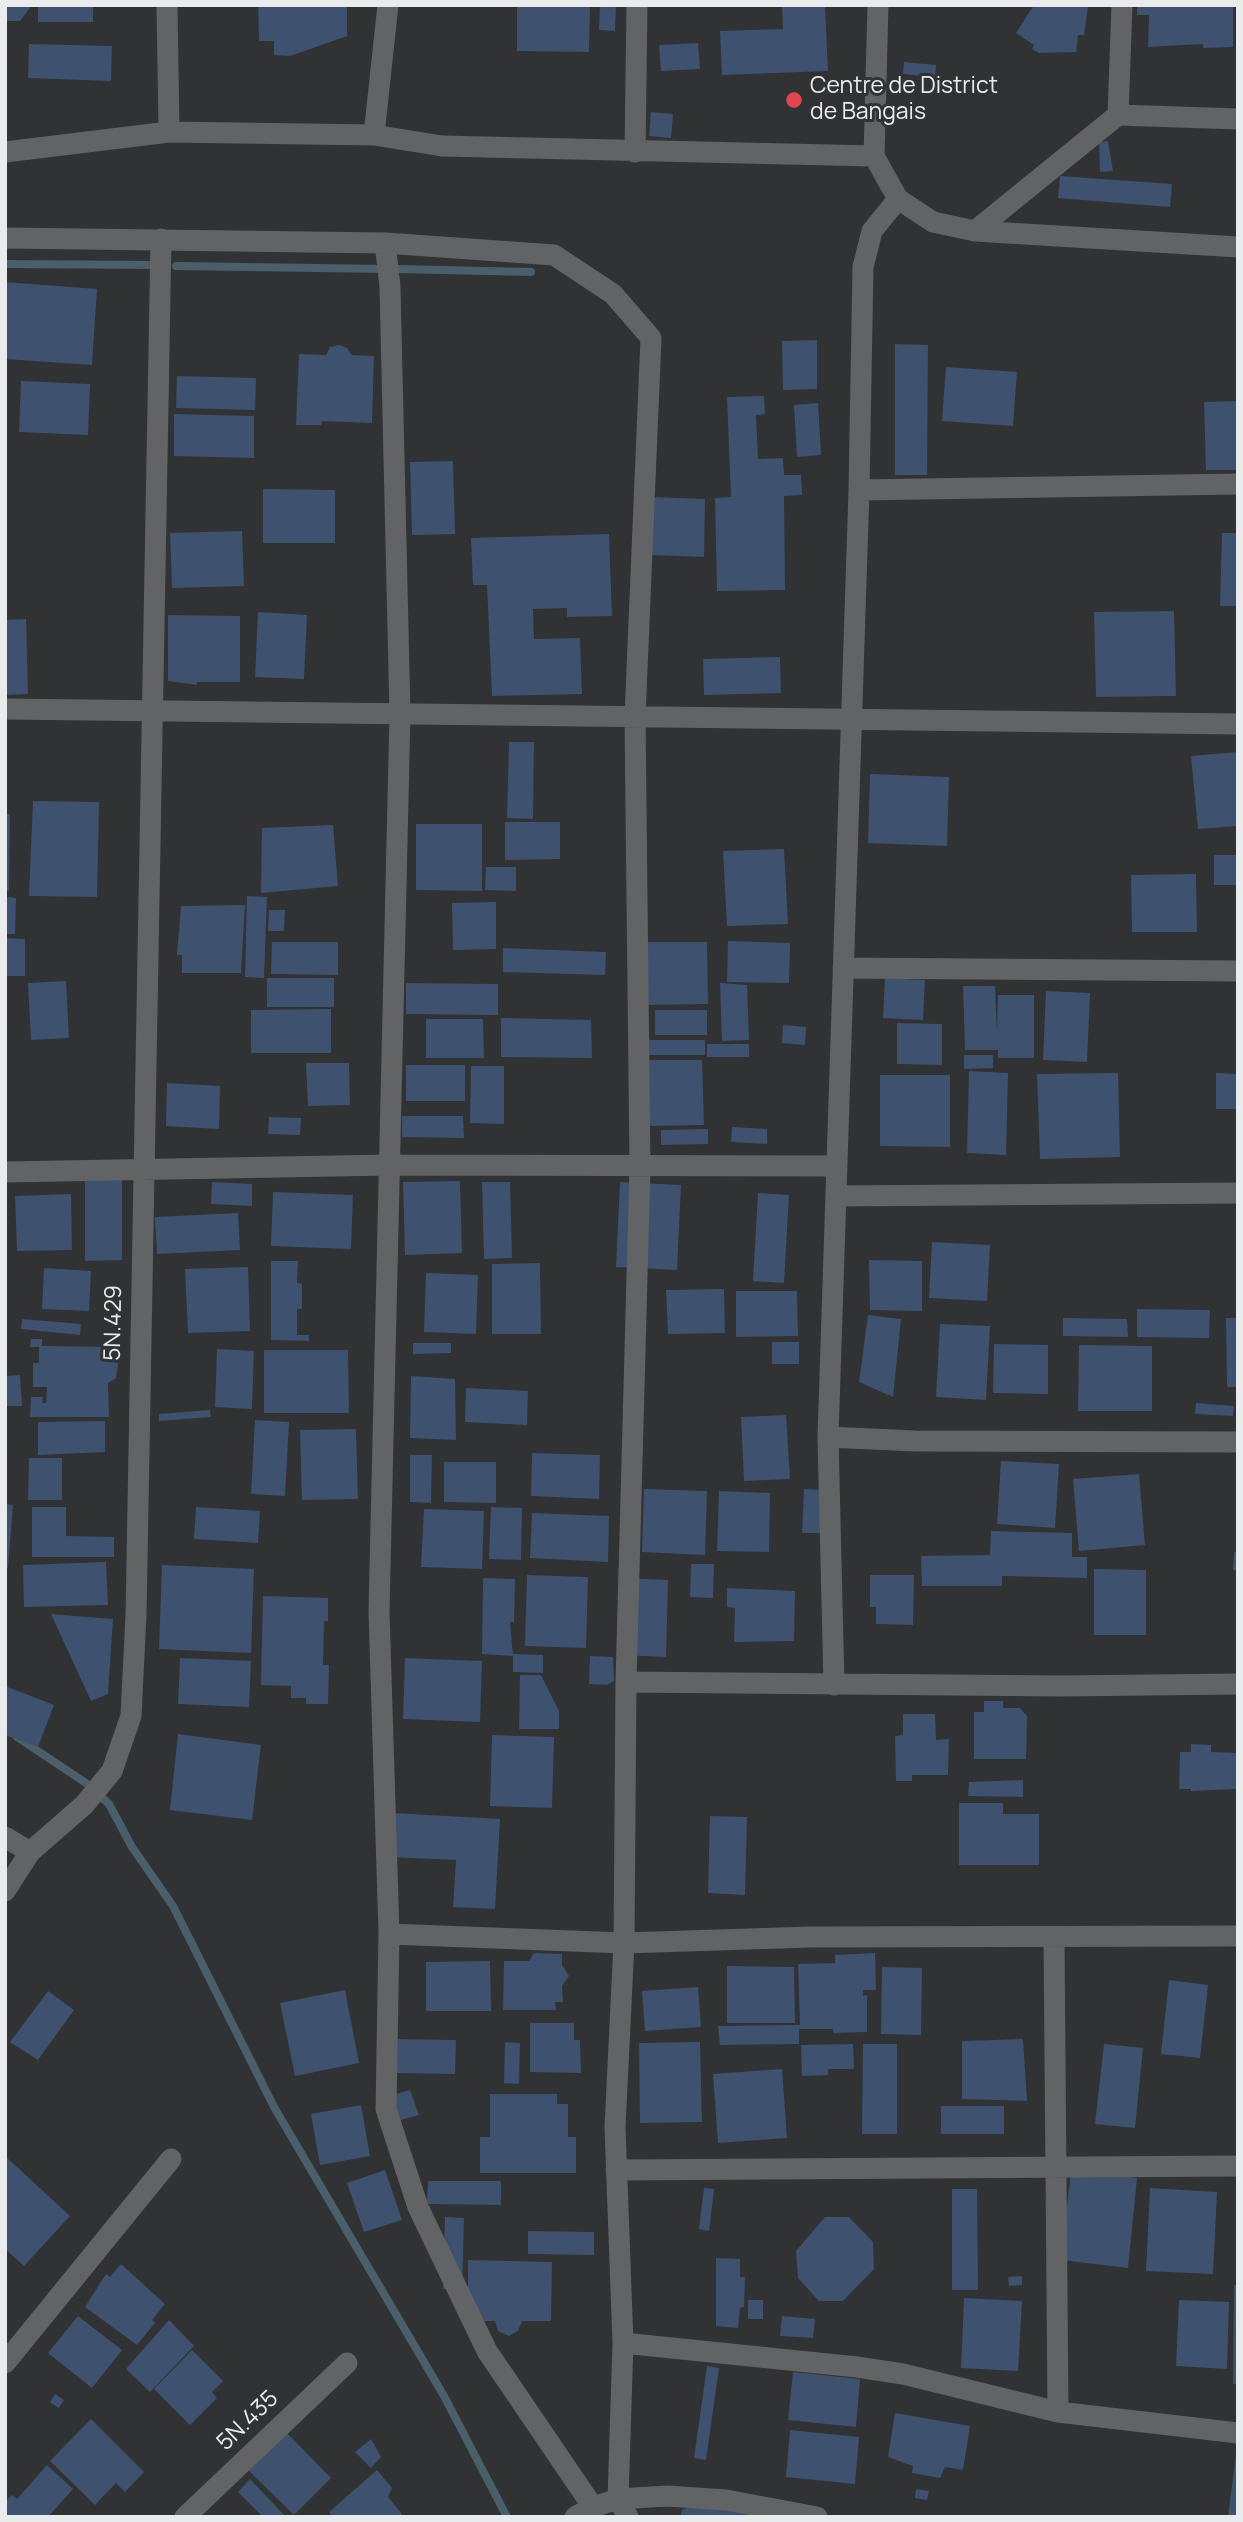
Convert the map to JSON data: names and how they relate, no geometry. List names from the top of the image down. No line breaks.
{"streets":{"street":["5N.429","5N.435"]},"places":["Centre de District de Bangais"]}
